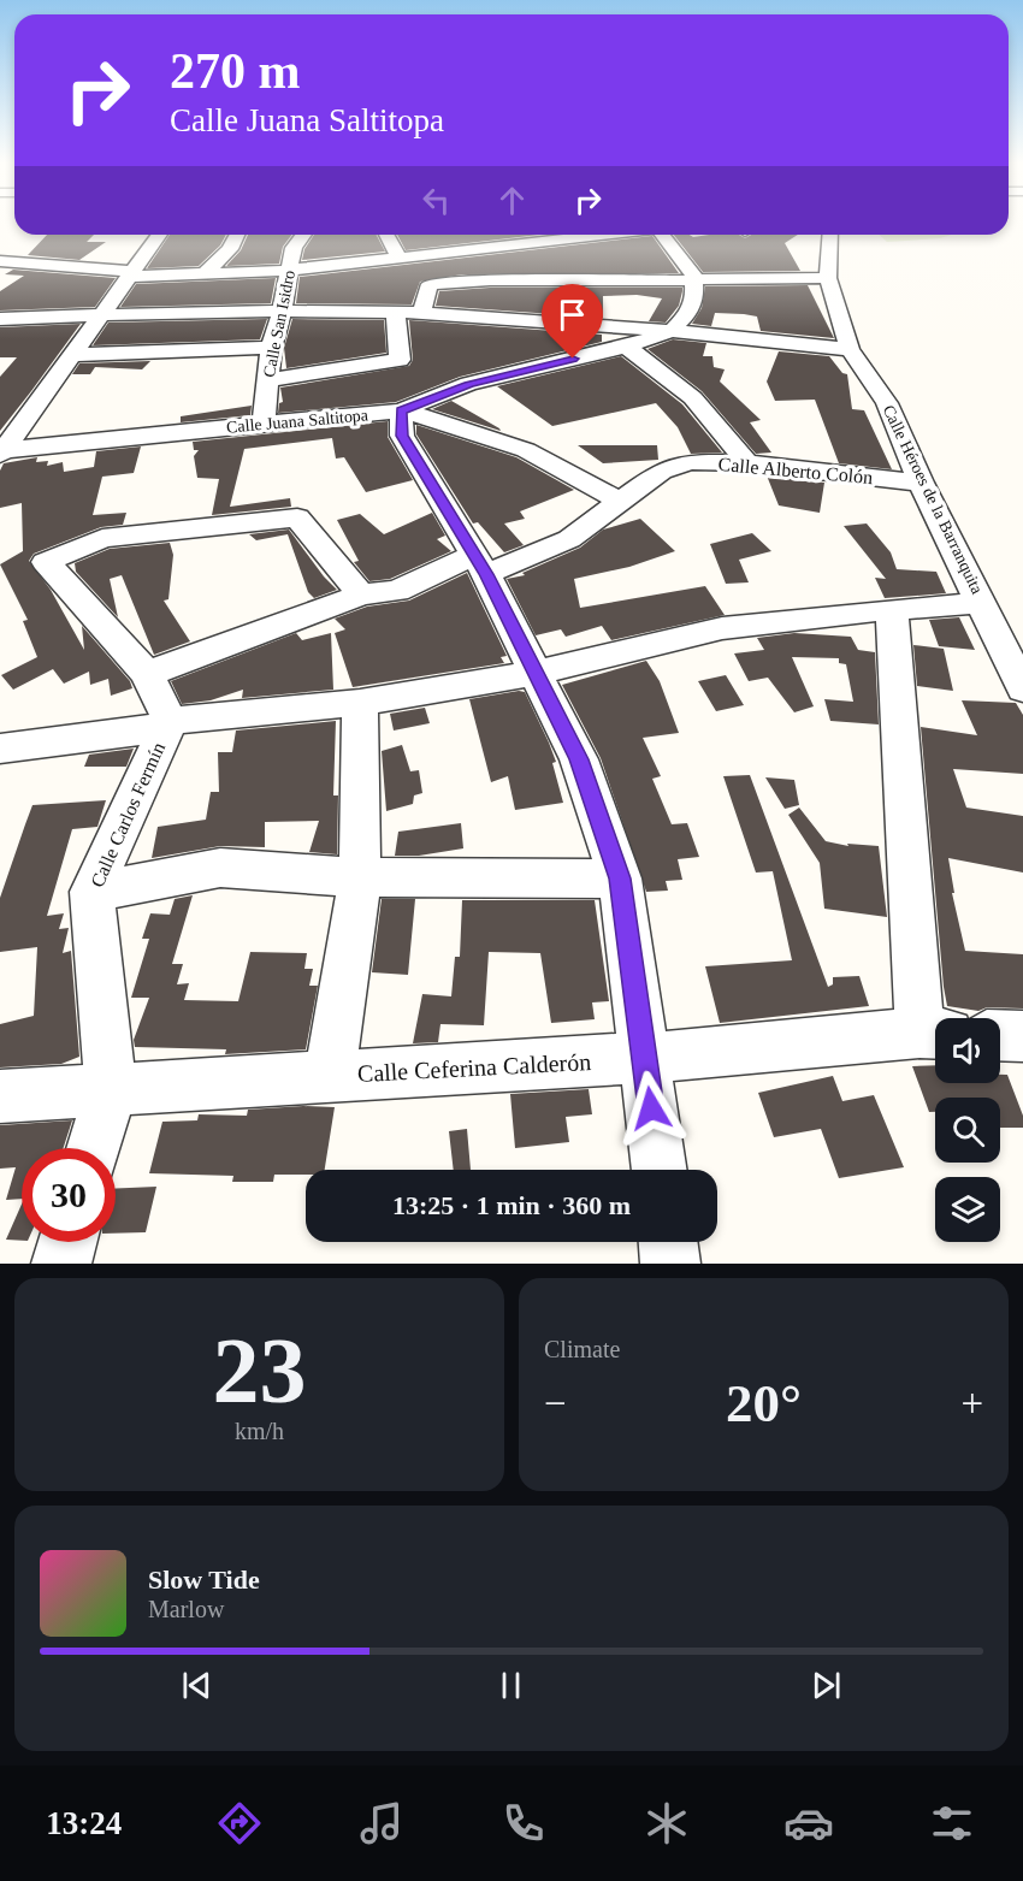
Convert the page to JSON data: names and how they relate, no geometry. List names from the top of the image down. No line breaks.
{"streets":{"street":["Calle San Isidro","Calle Juana Saltitopa","Calle Alberto Colón","Calle Héroes de la Barranquita","Calle Carlos Fermín","Calle Ceferina Calderón"]},"crossings":[["Calle San Isidro","Calle Juana Saltitopa"],["Calle Alberto Colón","Calle Héroes de la Barranquita"],["Calle Alberto Colón","Calle Carlos Fermín"],["Calle Carlos Fermín","Calle Ceferina Calderón"]],"page":{"turn":["270 m","Calle Juana Saltitopa"],"limit":"30","trip":"13:25 · 1 min · 360 m","tile":[["23","km/h"],"Climate"],"heat":["−","20°","+"],"song":["Slow Tide","Marlow"],"tabs":"13:24"}}
